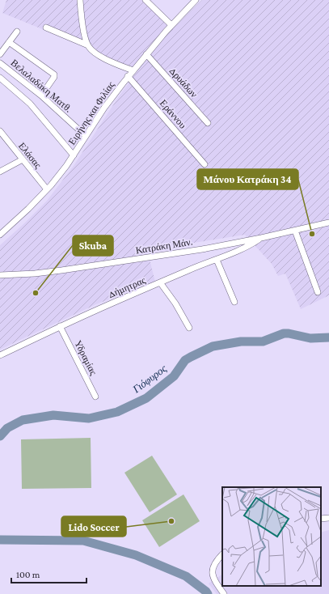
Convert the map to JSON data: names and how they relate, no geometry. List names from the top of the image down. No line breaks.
{"streets":{"street":["Δρυάδων","Βελαλαδάκη Ματθ.","Ειρήνης και Φιλίας","Εράννου","Ελάσας","Κατράκη Μάν.","Δήμητρας","Υδραμίας"]},"crossings":[["Δρυάδων","Ειρήνης και Φιλίας"],["Βελαλαδάκη Ματθ.","Ειρήνης και Φιλίας"],["Ειρήνης και Φιλίας","Εράννου"],["Ειρήνης και Φιλίας","Ελάσας"],["Κατράκη Μάν.","Δήμητρας"],["Δήμητρας","Υδραμίας"]],"water":["Γιόφυρος"],"places":["Μάνου Κατράκη 34","Skuba","Lido Soccer"],"scale_bar":"100 m"}
